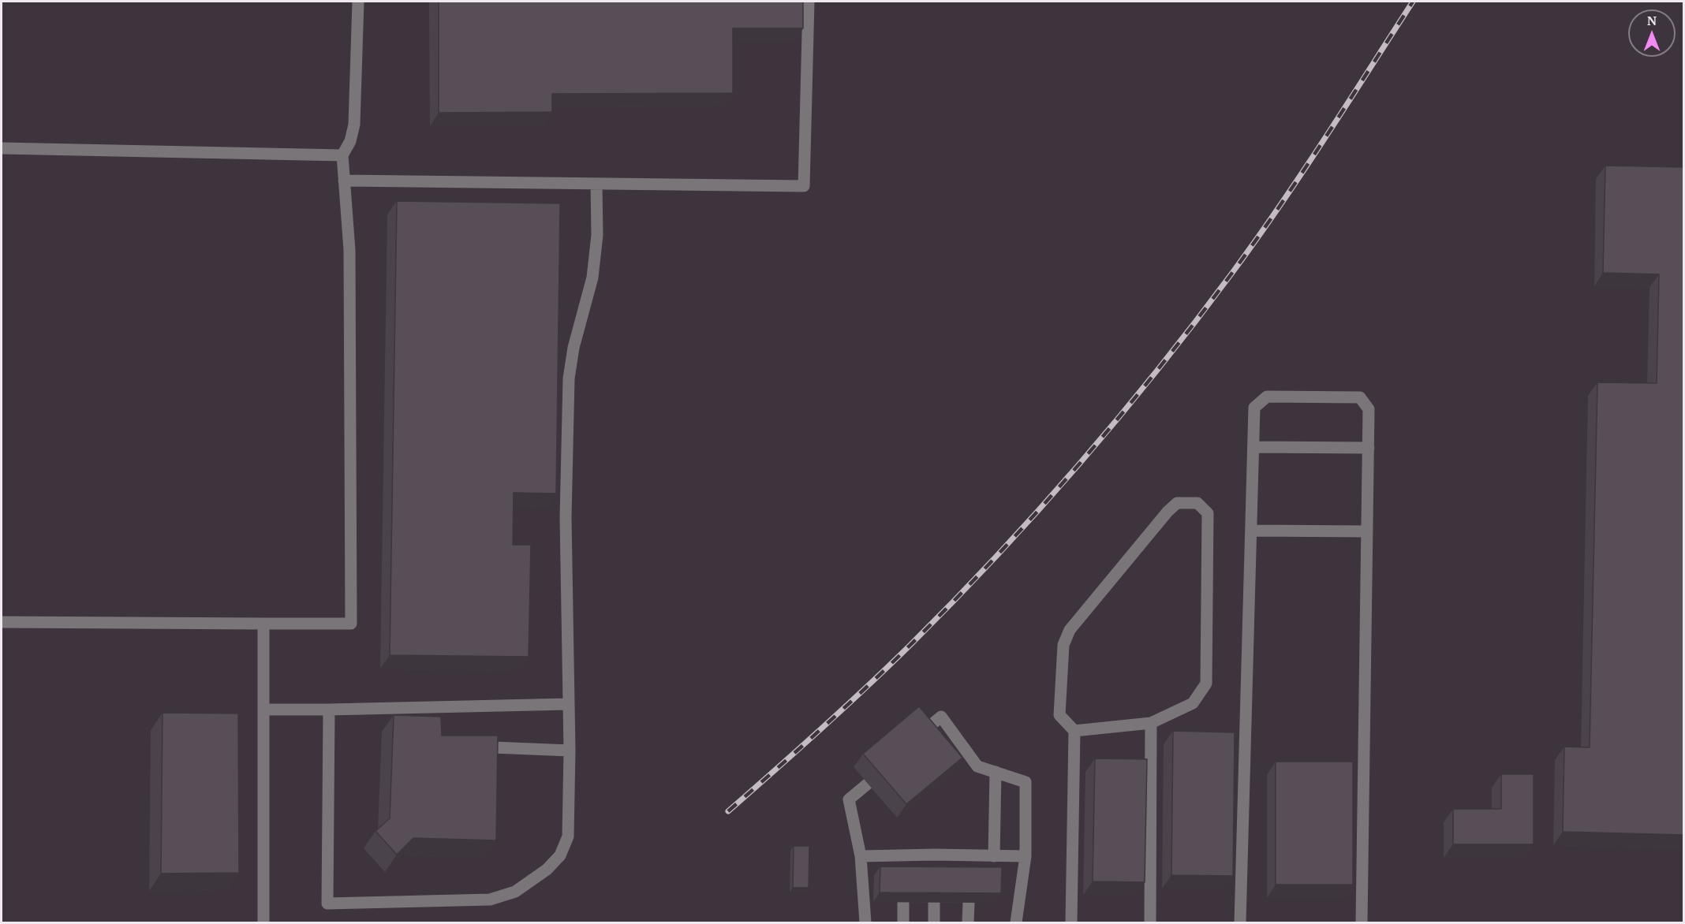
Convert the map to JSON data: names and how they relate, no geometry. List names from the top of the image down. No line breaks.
{"north":"top"}
